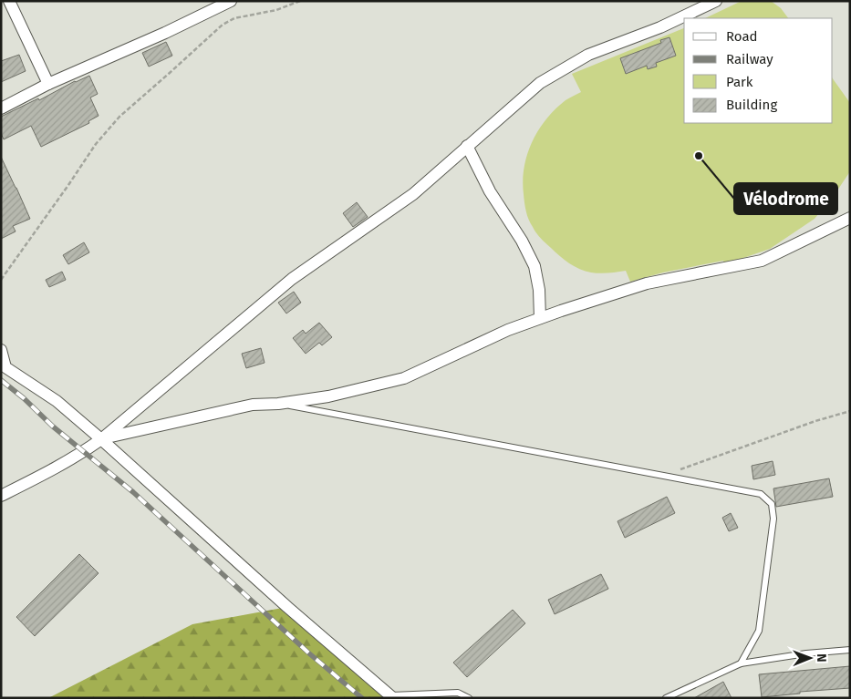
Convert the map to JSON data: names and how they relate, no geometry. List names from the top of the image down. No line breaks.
{"places":["Vélodrome"],"legend":["Road","Railway","Park","Building"],"north":"right"}
